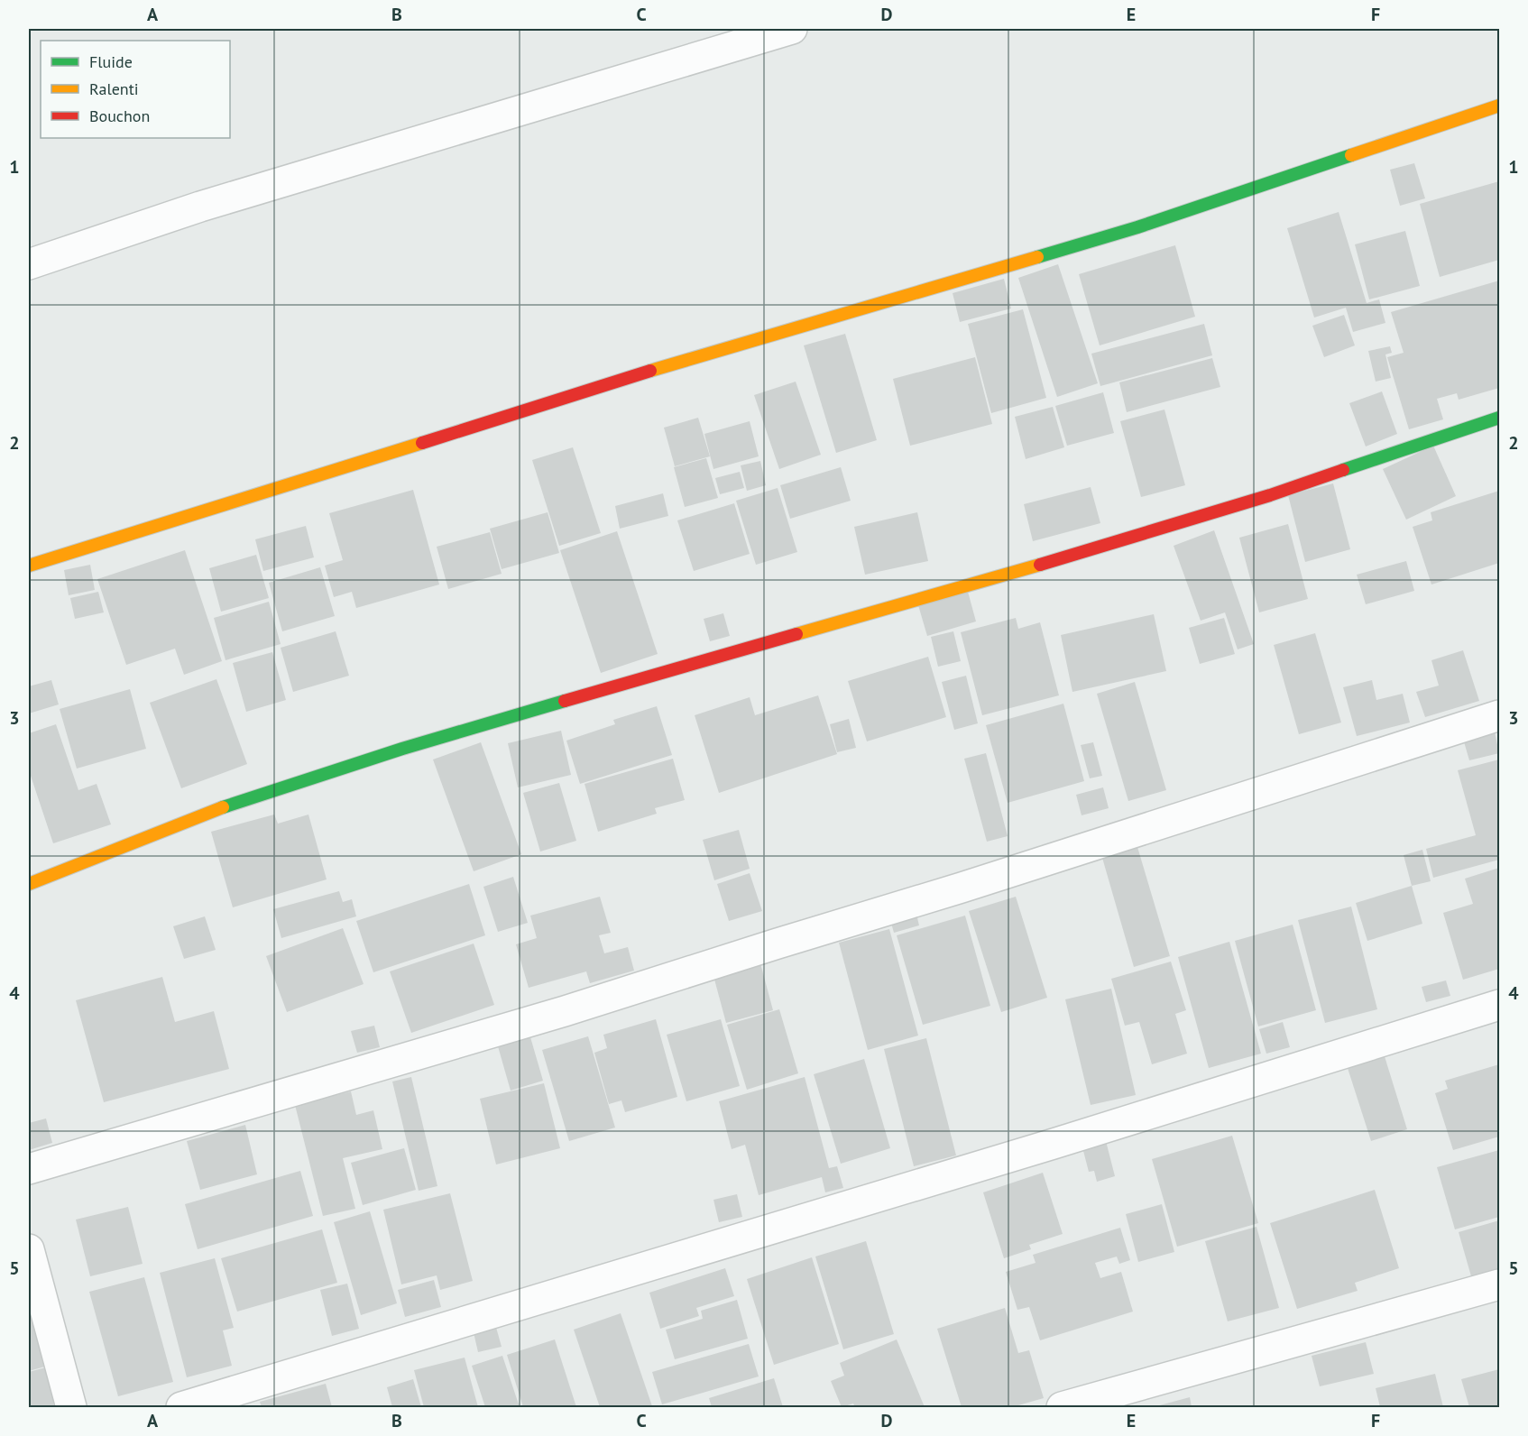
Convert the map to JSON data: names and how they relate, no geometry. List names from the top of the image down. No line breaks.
{"legend":["Fluide","Ralenti","Bouchon"],"grid":{"columns":["A","B","C","D","E","F"],"rows":["1","2","3","4","5"]}}
